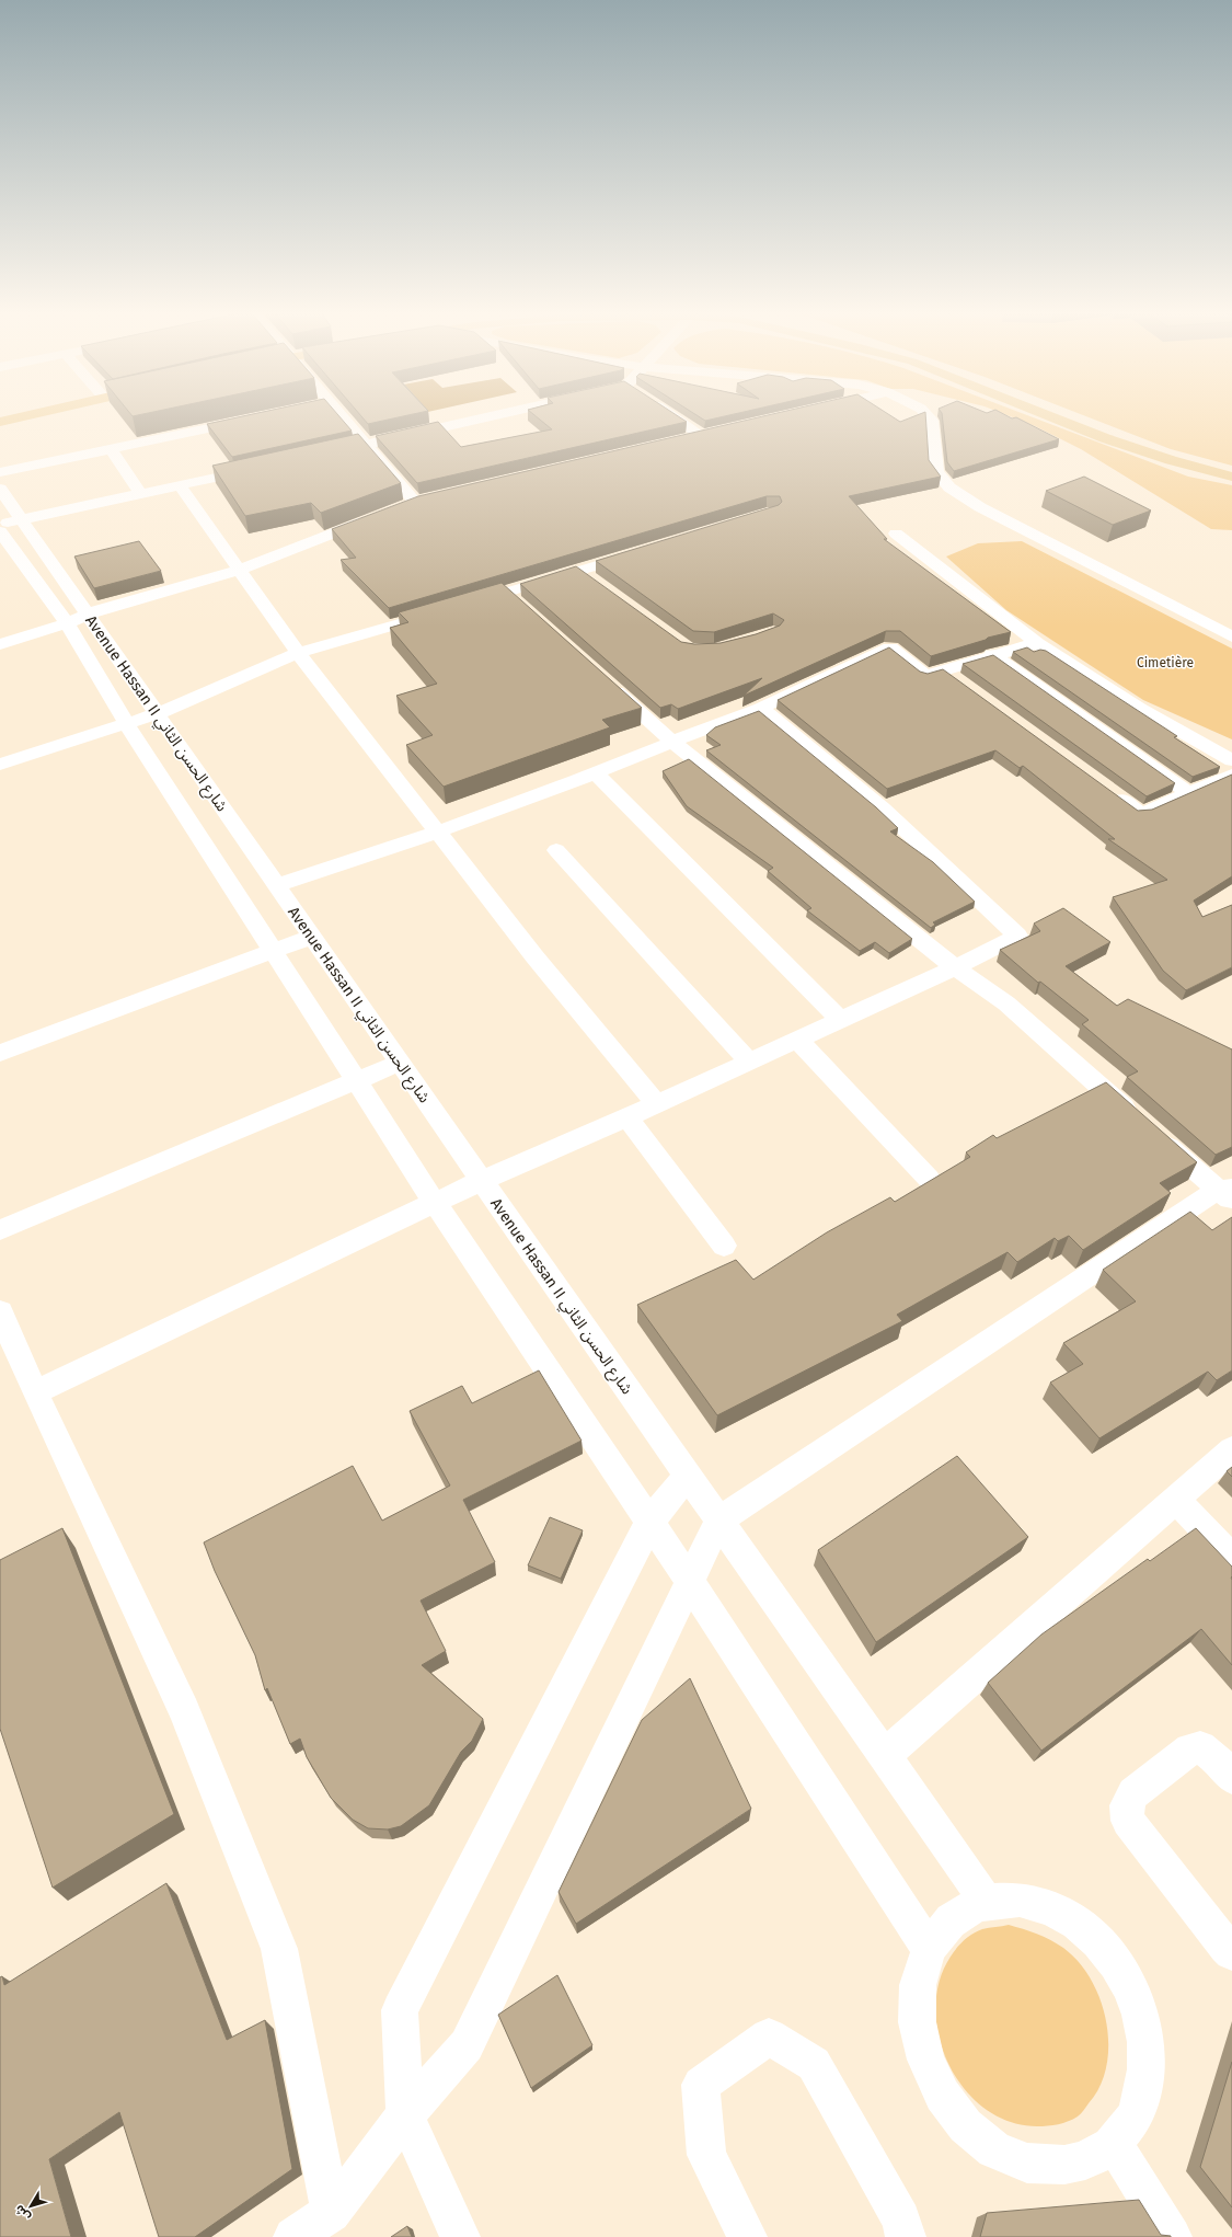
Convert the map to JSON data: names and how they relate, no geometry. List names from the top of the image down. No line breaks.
{"streets":{"street":["Avenue Hassan II شارع الحسن الثاني"]},"parks":["Cimetière"],"north":"bottom left"}
